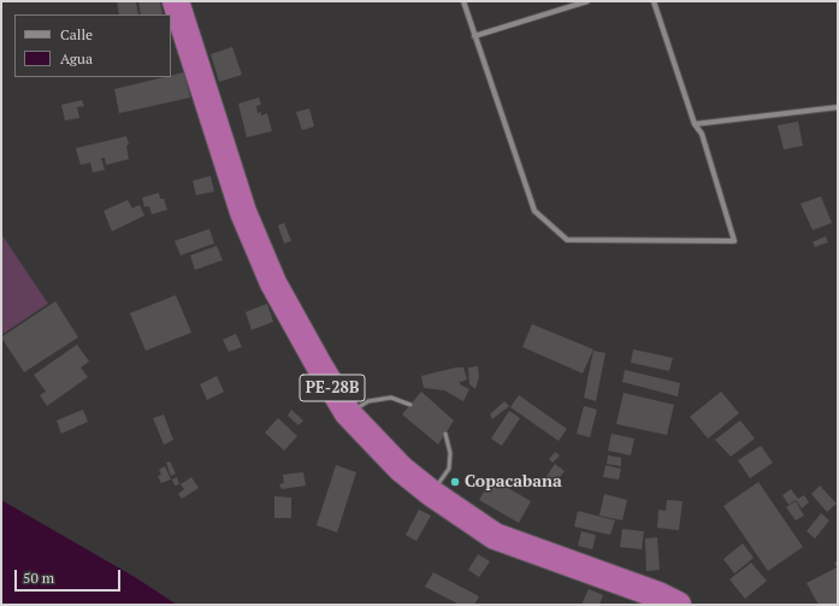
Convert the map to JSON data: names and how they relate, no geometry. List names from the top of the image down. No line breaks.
{"streets":{"highway":["PE-28B"]},"places":["Copacabana"],"legend":["Calle","Agua"],"scale_bar":"50 m"}
